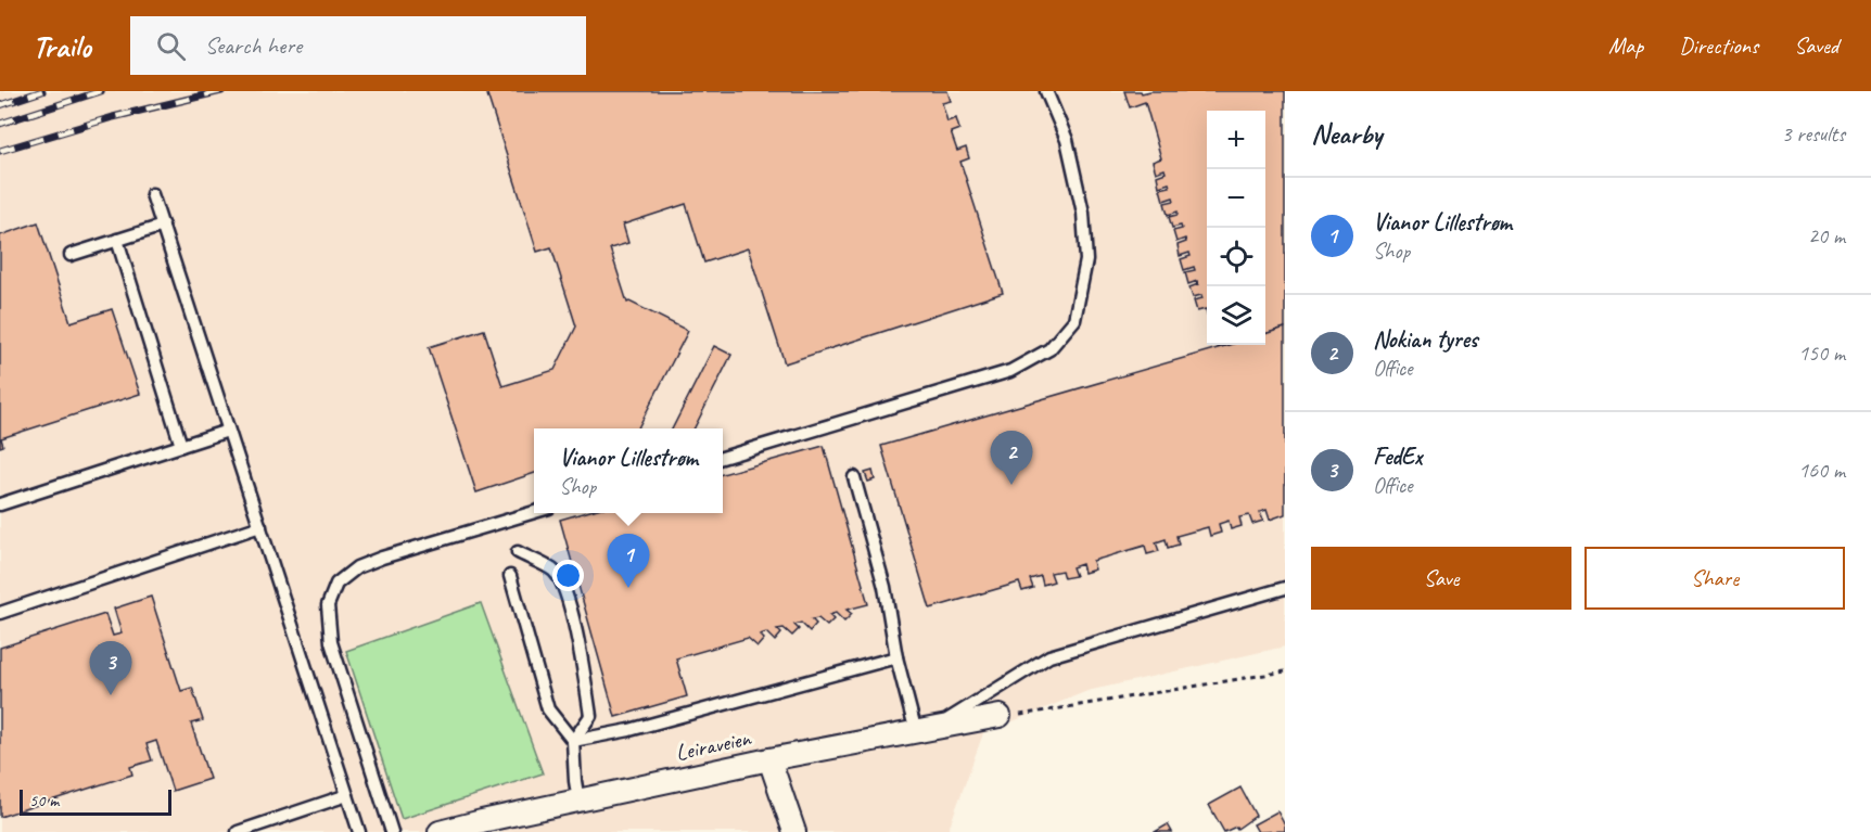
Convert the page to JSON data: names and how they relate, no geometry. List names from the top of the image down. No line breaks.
{"streets":{"street":["Leiraveien"]},"scale_bar":"50 m","page":{"header":"Trailo","search":"Search here","nav":["Map","Directions","Saved"],"heading":["Nearby","3 results"],"map_buttons":["+","−"],"list":[{"mark":"1","name":"Vianor Lillestrøm","note":"Shop","value":"20 m"},{"mark":"2","name":"Nokian tyres","note":"Office","value":"150 m"},{"mark":"3","name":"FedEx","note":"Office","value":"160 m"}],"popup":["Vianor Lillestrøm","Shop"],"pins":["2","1","3"],"buttons":["Save","Share"],"scale":"50 m"}}
